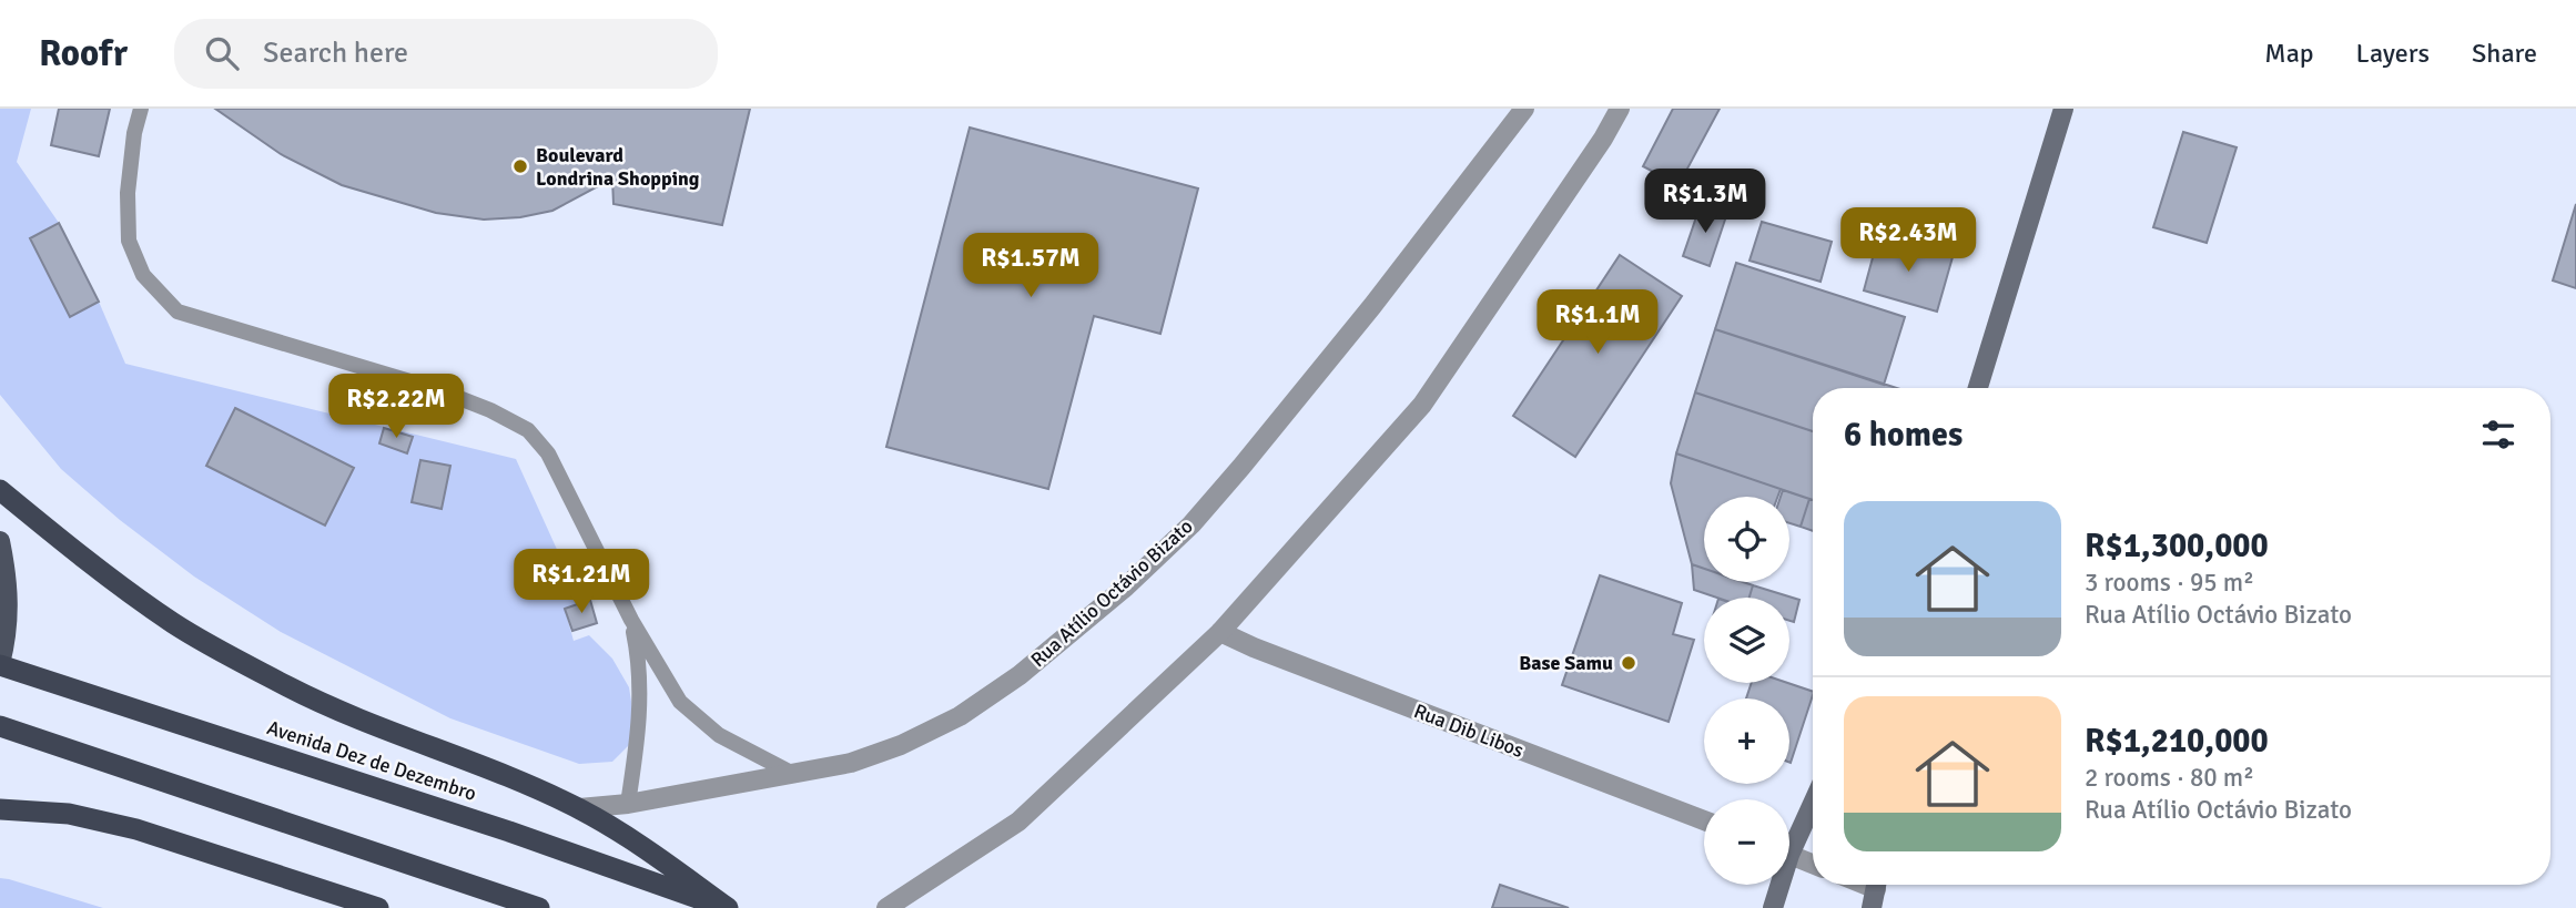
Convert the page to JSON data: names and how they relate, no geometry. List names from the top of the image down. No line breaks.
{"streets":{"highway":["Avenida Dez de Dezembro"],"street":["Rua Atílio Octávio Bizato","Rua Dib Libos"]},"places":["Boulevard Londrina Shopping","Base Samu"],"page":{"header":"Roofr","search":"Search here","nav":["Map","Layers","Share"],"price":["R$1.3M","R$2.43M","R$1.57M","R$1.1M","R$2.22M","R$1.21M"],"heading":"6 homes","list":[{"name":"R$1,300,000","note":"3 rooms · 95 m² · Rua Atílio Octávio Bizato"},{"name":"R$1,210,000","note":"2 rooms · 80 m² · Rua Atílio Octávio Bizato"}],"map_buttons":["+","−"]}}
